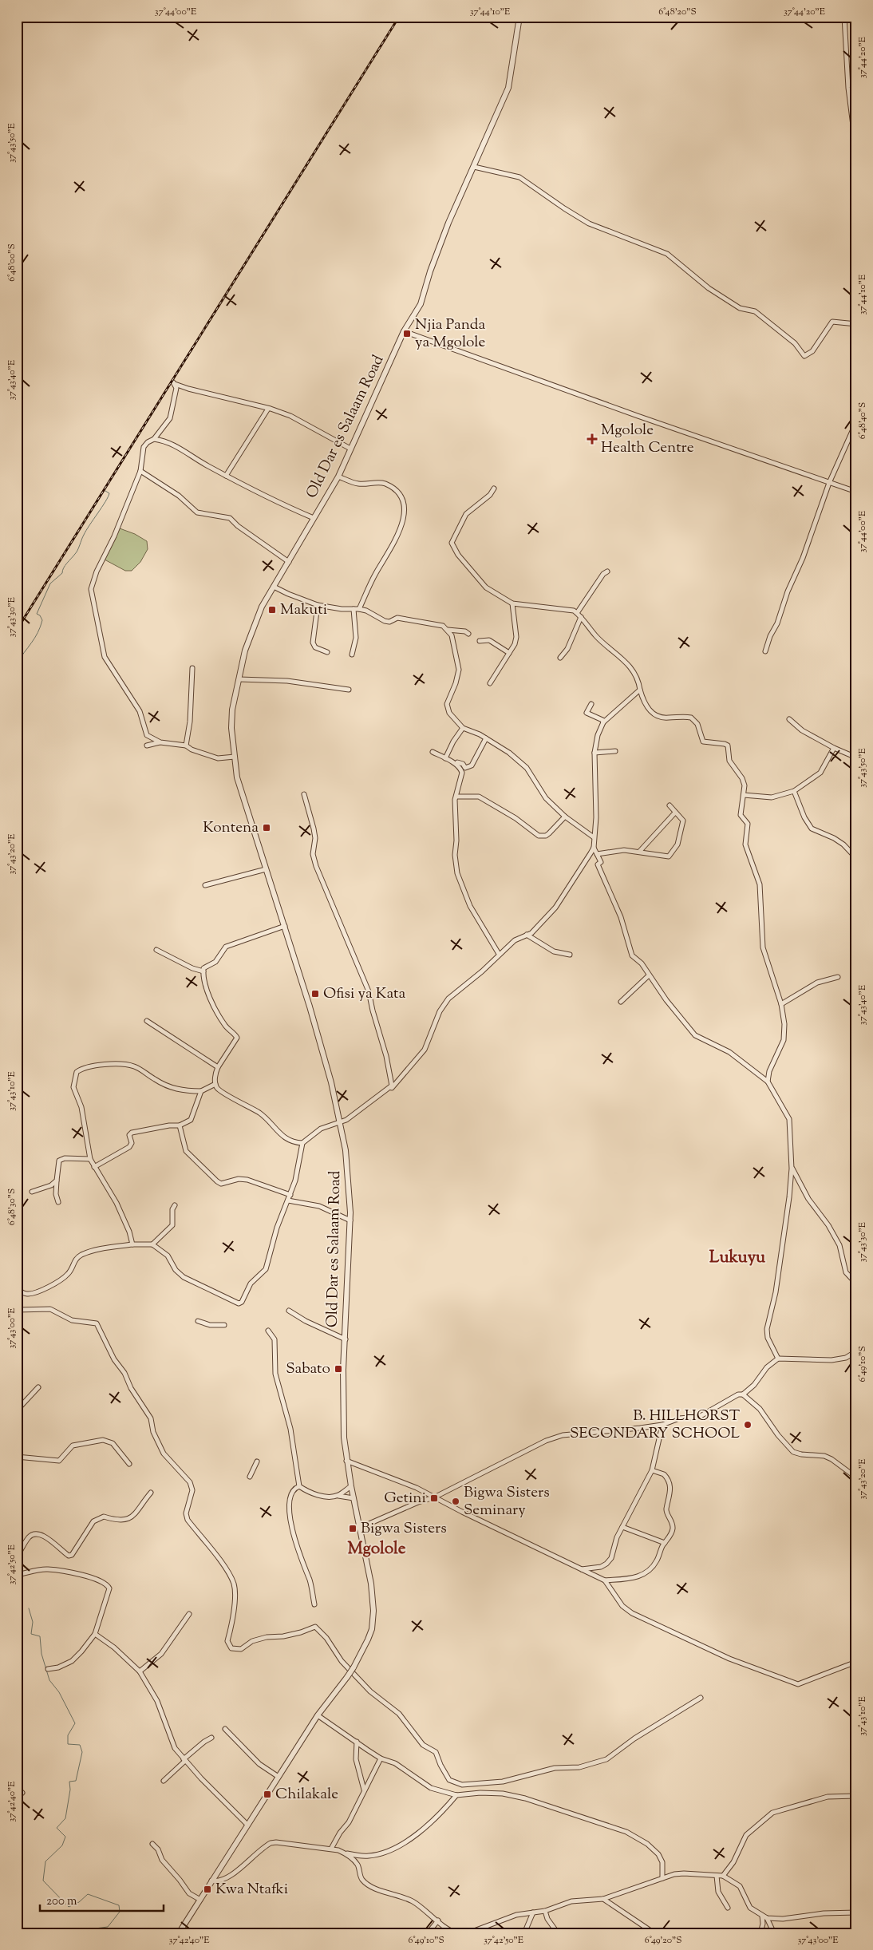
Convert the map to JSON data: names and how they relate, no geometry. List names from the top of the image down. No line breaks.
{"streets":{"street":["Old Dar es Salaam Road"]},"districts":["Lukuyu","Mgolole"],"places":{"transit":["Njia Panda ya Mgolole","Makuti","Kontena","Ofisi ya Kata","Sabato","Getini","Bigwa Sisters","Chilakale","Kwa Ntafki"],"health":["Mgolole Health Centre"],"other":["B. HILLHORST SECONDARY SCHOOL","Bigwa Sisters Seminary"]},"scale_bar":"200 m","coordinates":["37°44'00\"E","37°44'10\"E","6°48'20\"S","37°44'20\"E","37°43'50\"E","6°48'00\"S","37°43'40\"E","6°48'40\"S","37°43'30\"E","37°43'20\"E","37°43'10\"E","6°48'30\"S","37°43'00\"E","6°49'10\"S","37°42'50\"E","37°42'40\"E","6°49'20\"S"]}
